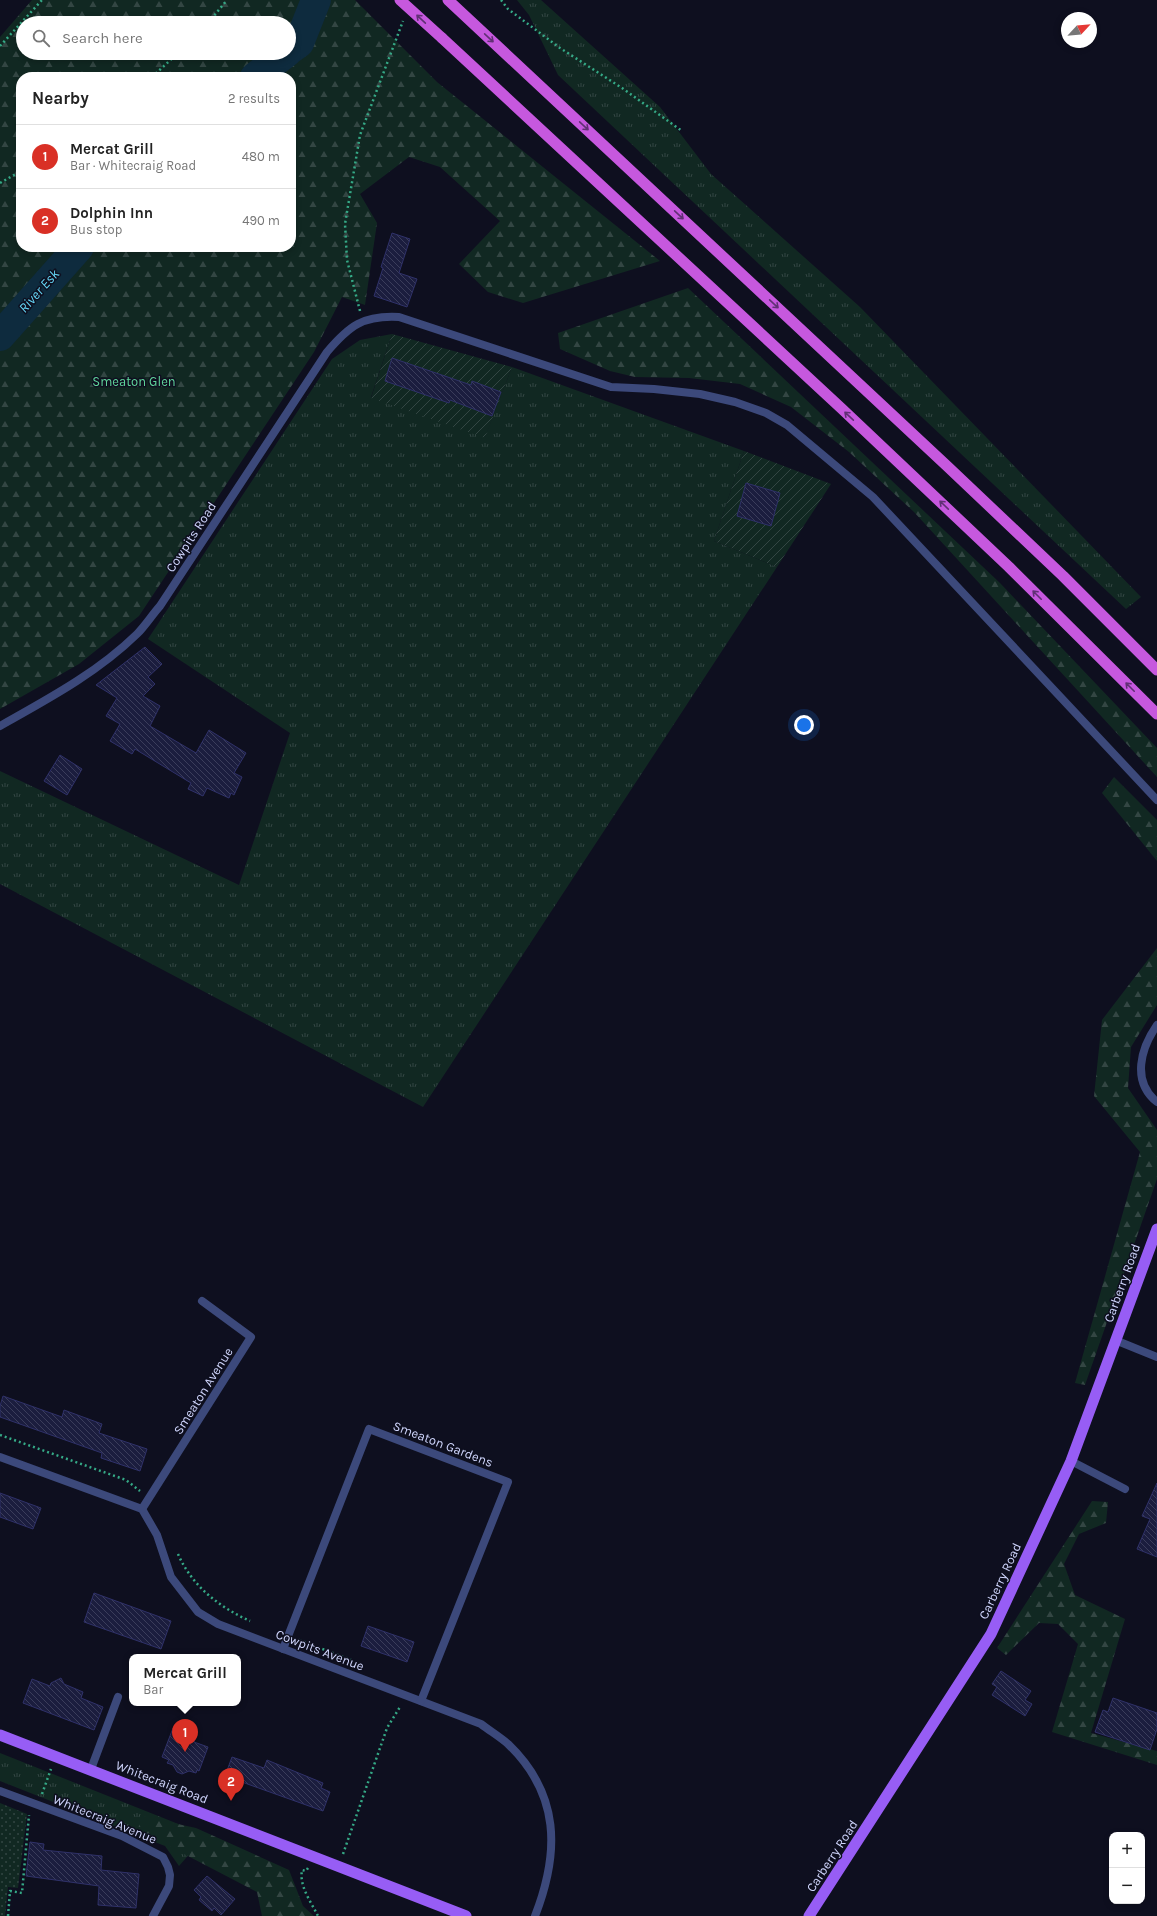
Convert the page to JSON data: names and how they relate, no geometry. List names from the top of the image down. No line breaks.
{"streets":{"main road":["Carberry Road","Whitecraig Road"],"street":["Cowpits Road","Smeaton Avenue","Smeaton Gardens","Cowpits Avenue","Whitecraig Avenue"]},"crossings":[["Smeaton Avenue","Cowpits Avenue"],["Smeaton Gardens","Cowpits Avenue"]],"water":["River Esk"],"parks":["Smeaton Glen"],"north":"top right","page":{"search":"Search here","heading":["Nearby","2 results"],"list":[{"mark":"1","name":"Mercat Grill","note":"Bar · Whitecraig Road","value":"480 m"},{"mark":"2","name":"Dolphin Inn","note":"Bus stop","value":"490 m"}],"popup":["Mercat Grill","Bar"],"pins":["1","2"],"map_buttons":["+","−"]}}
